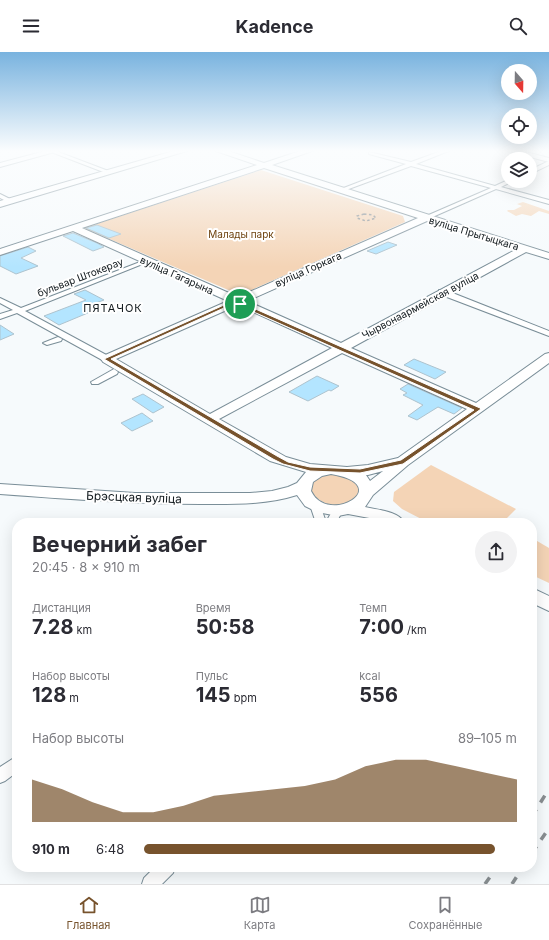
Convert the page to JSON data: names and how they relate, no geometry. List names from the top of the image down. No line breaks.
{"streets":{"main road":["вуліца Прытыцкага","вуліца Горкага","вуліца Гагарына","Чырвонаармейская вуліца","Брэсцкая вуліца"],"street":["бульвар Штокерау"]},"crossings":[["вуліца Прытыцкага","вуліца Горкага"],["вуліца Прытыцкага","Чырвонаармейская вуліца"],["вуліца Горкага","вуліца Гагарына"],["вуліца Гагарына","Чырвонаармейская вуліца"]],"districts":["ПЯТАЧОК"],"parks":["Малады парк"],"north":"bottom","page":{"header":"Kadence","heading":["Вечерний забег","20:45 · 8 × 910 m"],"stats":[["Дистанция","7.28 km"],["Время","50:58"],["Темп","7:00 /km"],["Набор высоты","128 m"],["Пульс","145 bpm"],["kcal","556"]],"chart":["Набор высоты","89–105 m"],"list":[{"name":"910 m","note":"6:48"}],"tabs":["Главная","Карта","Сохранённые"]}}
